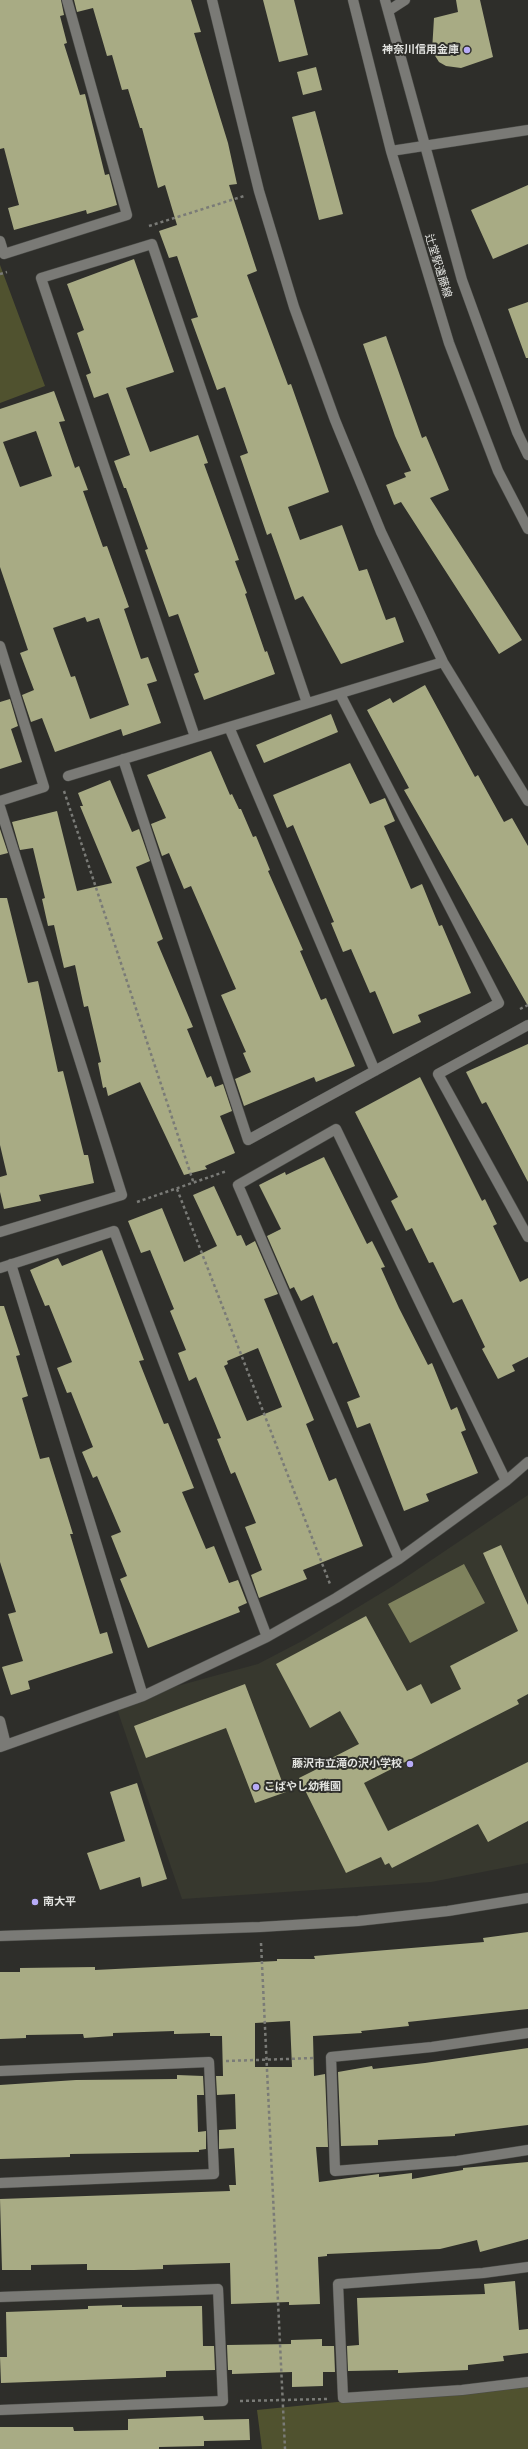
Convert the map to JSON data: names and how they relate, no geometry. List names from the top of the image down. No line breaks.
{"streets":{"street":["辻堂駅遠藤線"]},"places":["神奈川信用金庫","藤沢市立滝の沢小学校","こばやし幼稚園","南大平"]}
